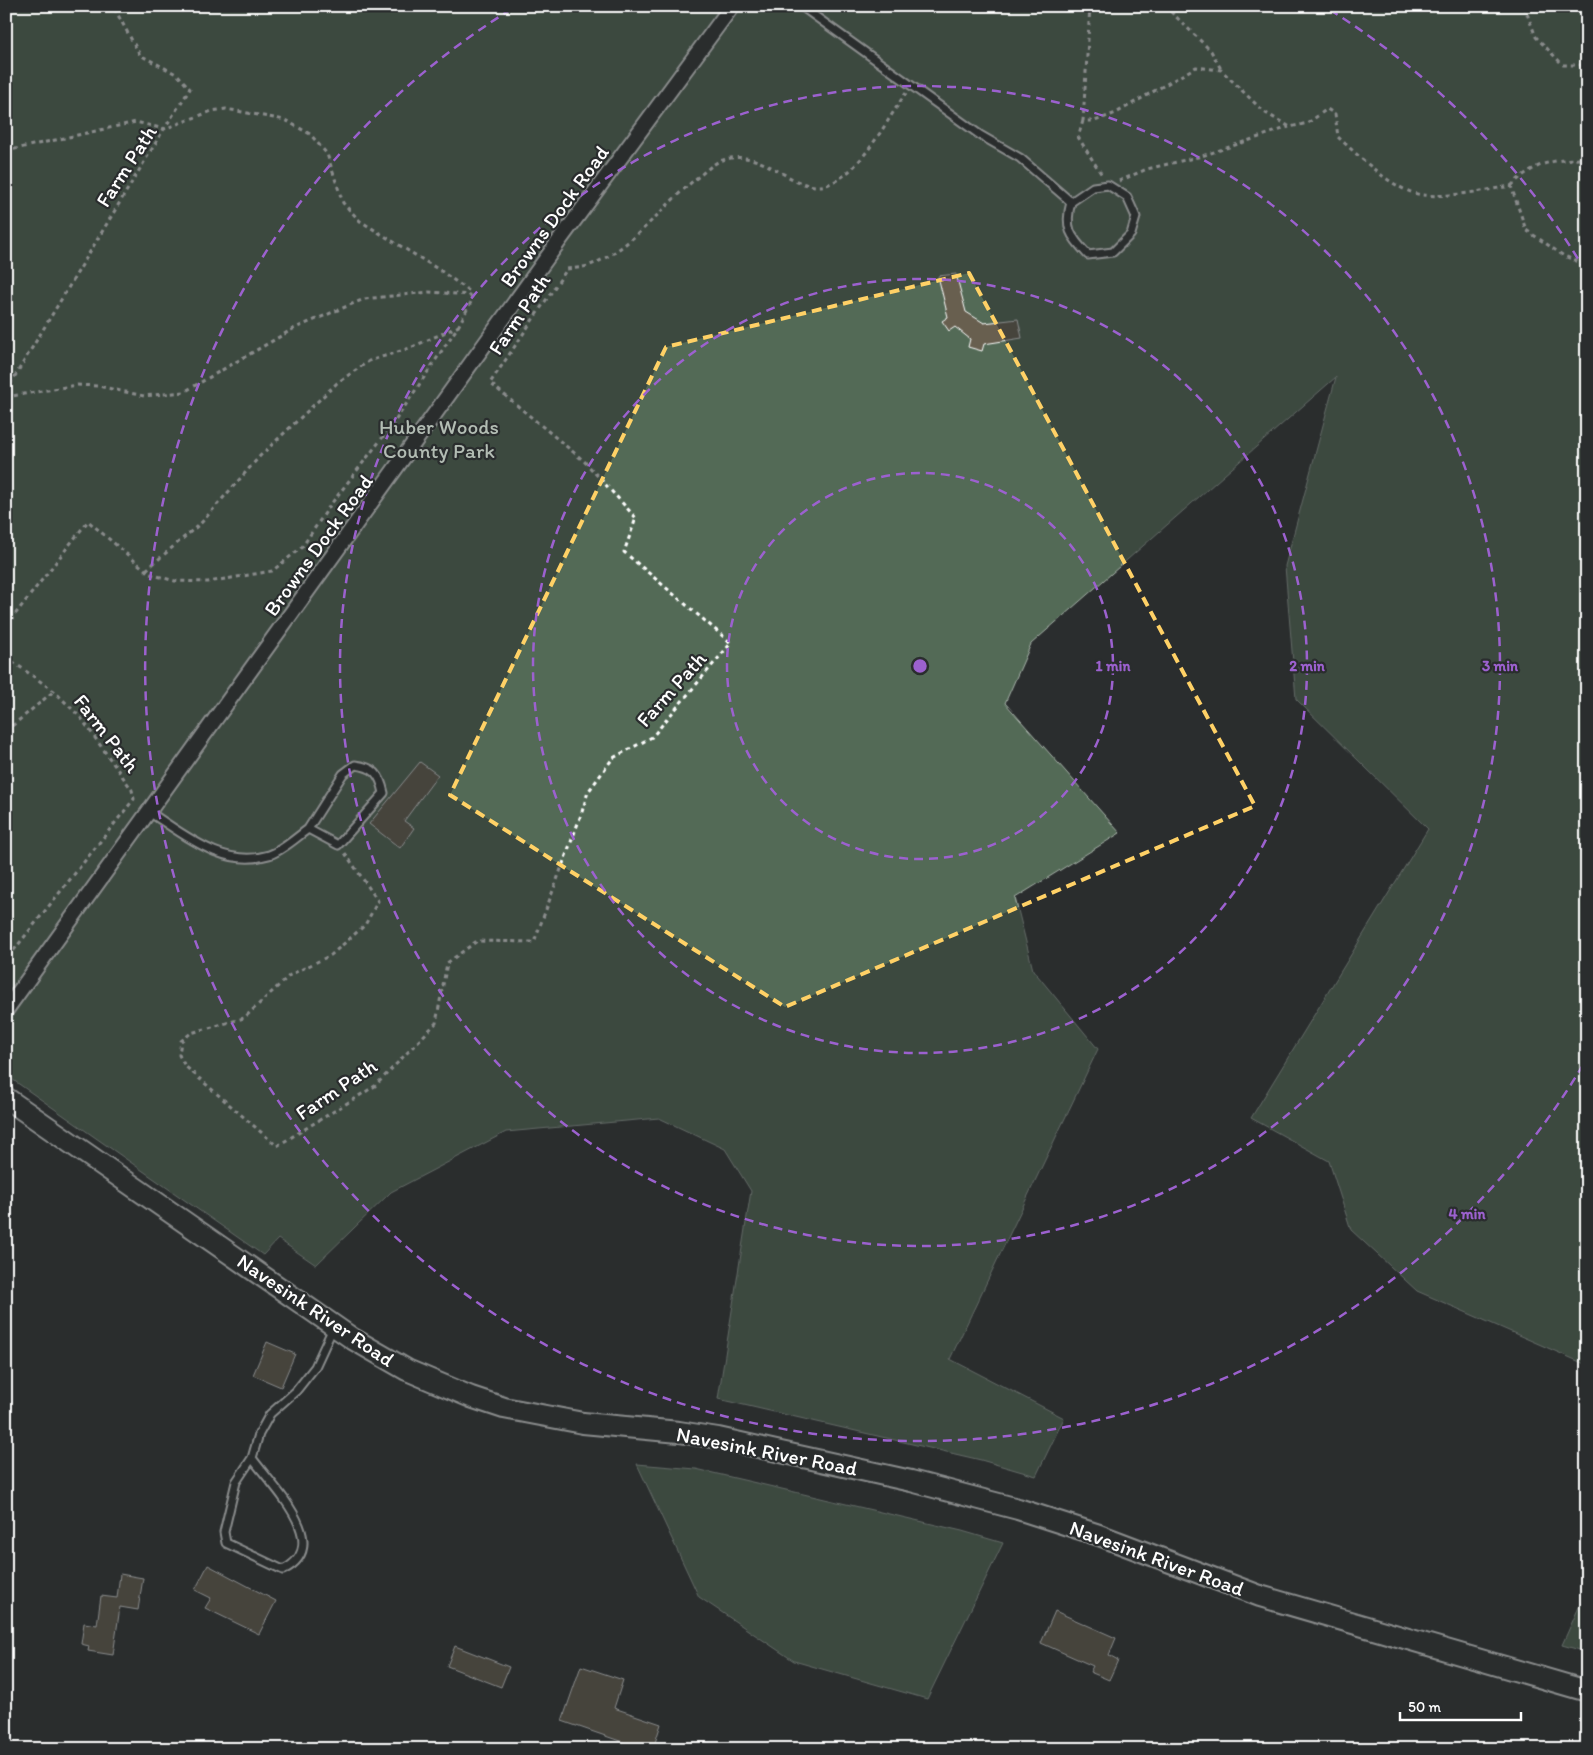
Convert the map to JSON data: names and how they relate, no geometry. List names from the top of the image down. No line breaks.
{"streets":{"main road":["Navesink River Road"],"street":["Browns Dock Road"],"path":["Farm Path"]},"parks":["Huber Woods County Park"],"scale_bar":"50 m","rings":["1 min","2 min","3 min","4 min"]}
